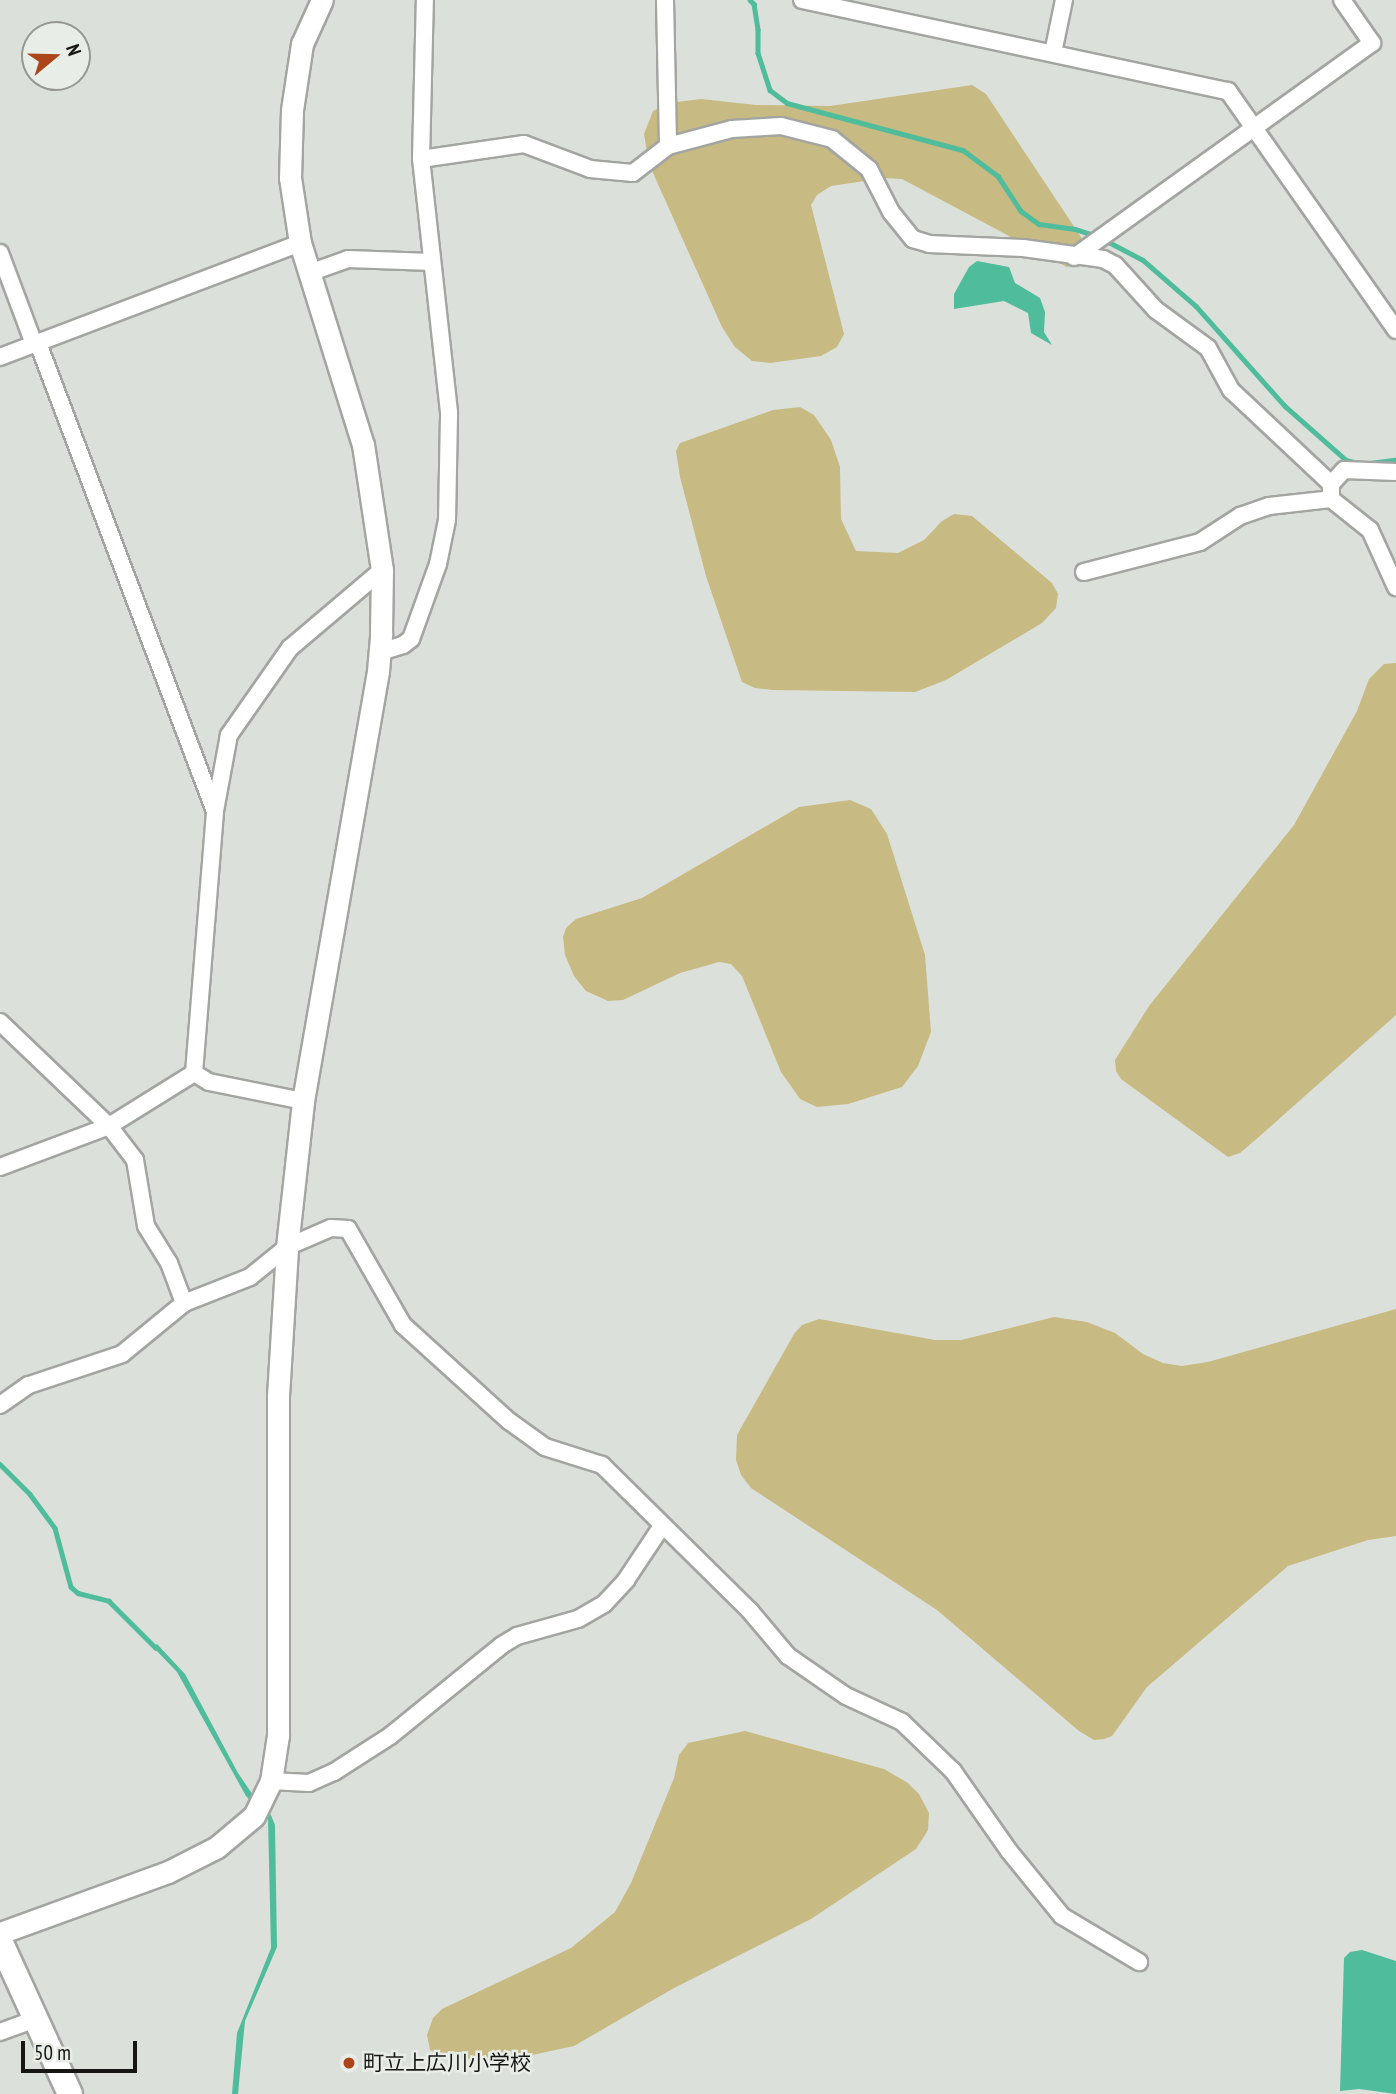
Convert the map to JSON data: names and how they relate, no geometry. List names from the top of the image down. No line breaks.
{"places":["町立上広川小学校"],"scale_bar":"50 m","north":"right"}
